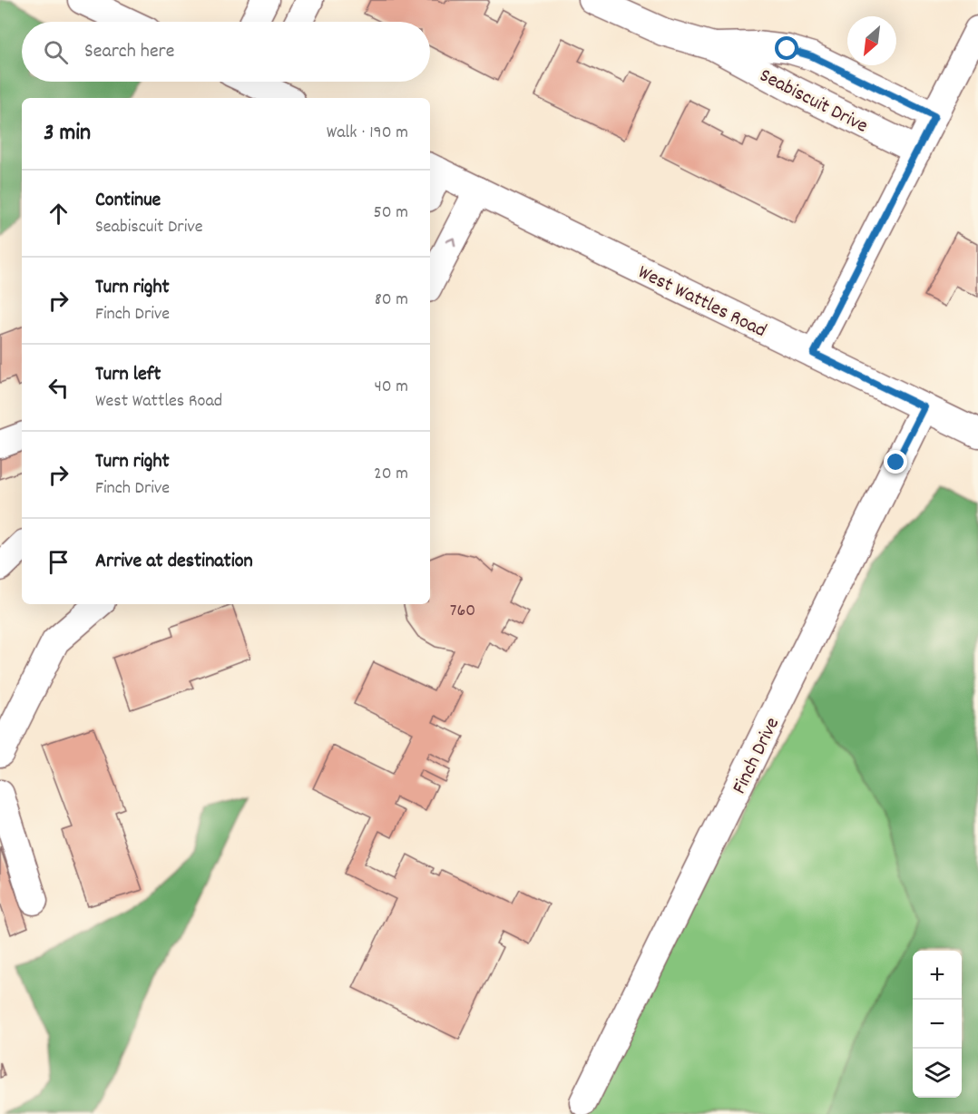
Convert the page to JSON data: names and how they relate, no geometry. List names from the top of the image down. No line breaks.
{"streets":{"street":["Seabiscuit Drive","West Wattles Road","Finch Drive"]},"crossings":[["West Wattles Road","Finch Drive"]],"house_numbers":["760"],"north":"bottom left","page":{"search":"Search here","heading":["3 min","Walk · 190 m"],"list":[["Continue","Seabiscuit Drive","50 m"],["Turn right","Finch Drive","80 m"],["Turn left","West Wattles Road","40 m"],["Turn right","Finch Drive","20 m"],"Arrive at destination"],"map_buttons":["+","−"]}}
